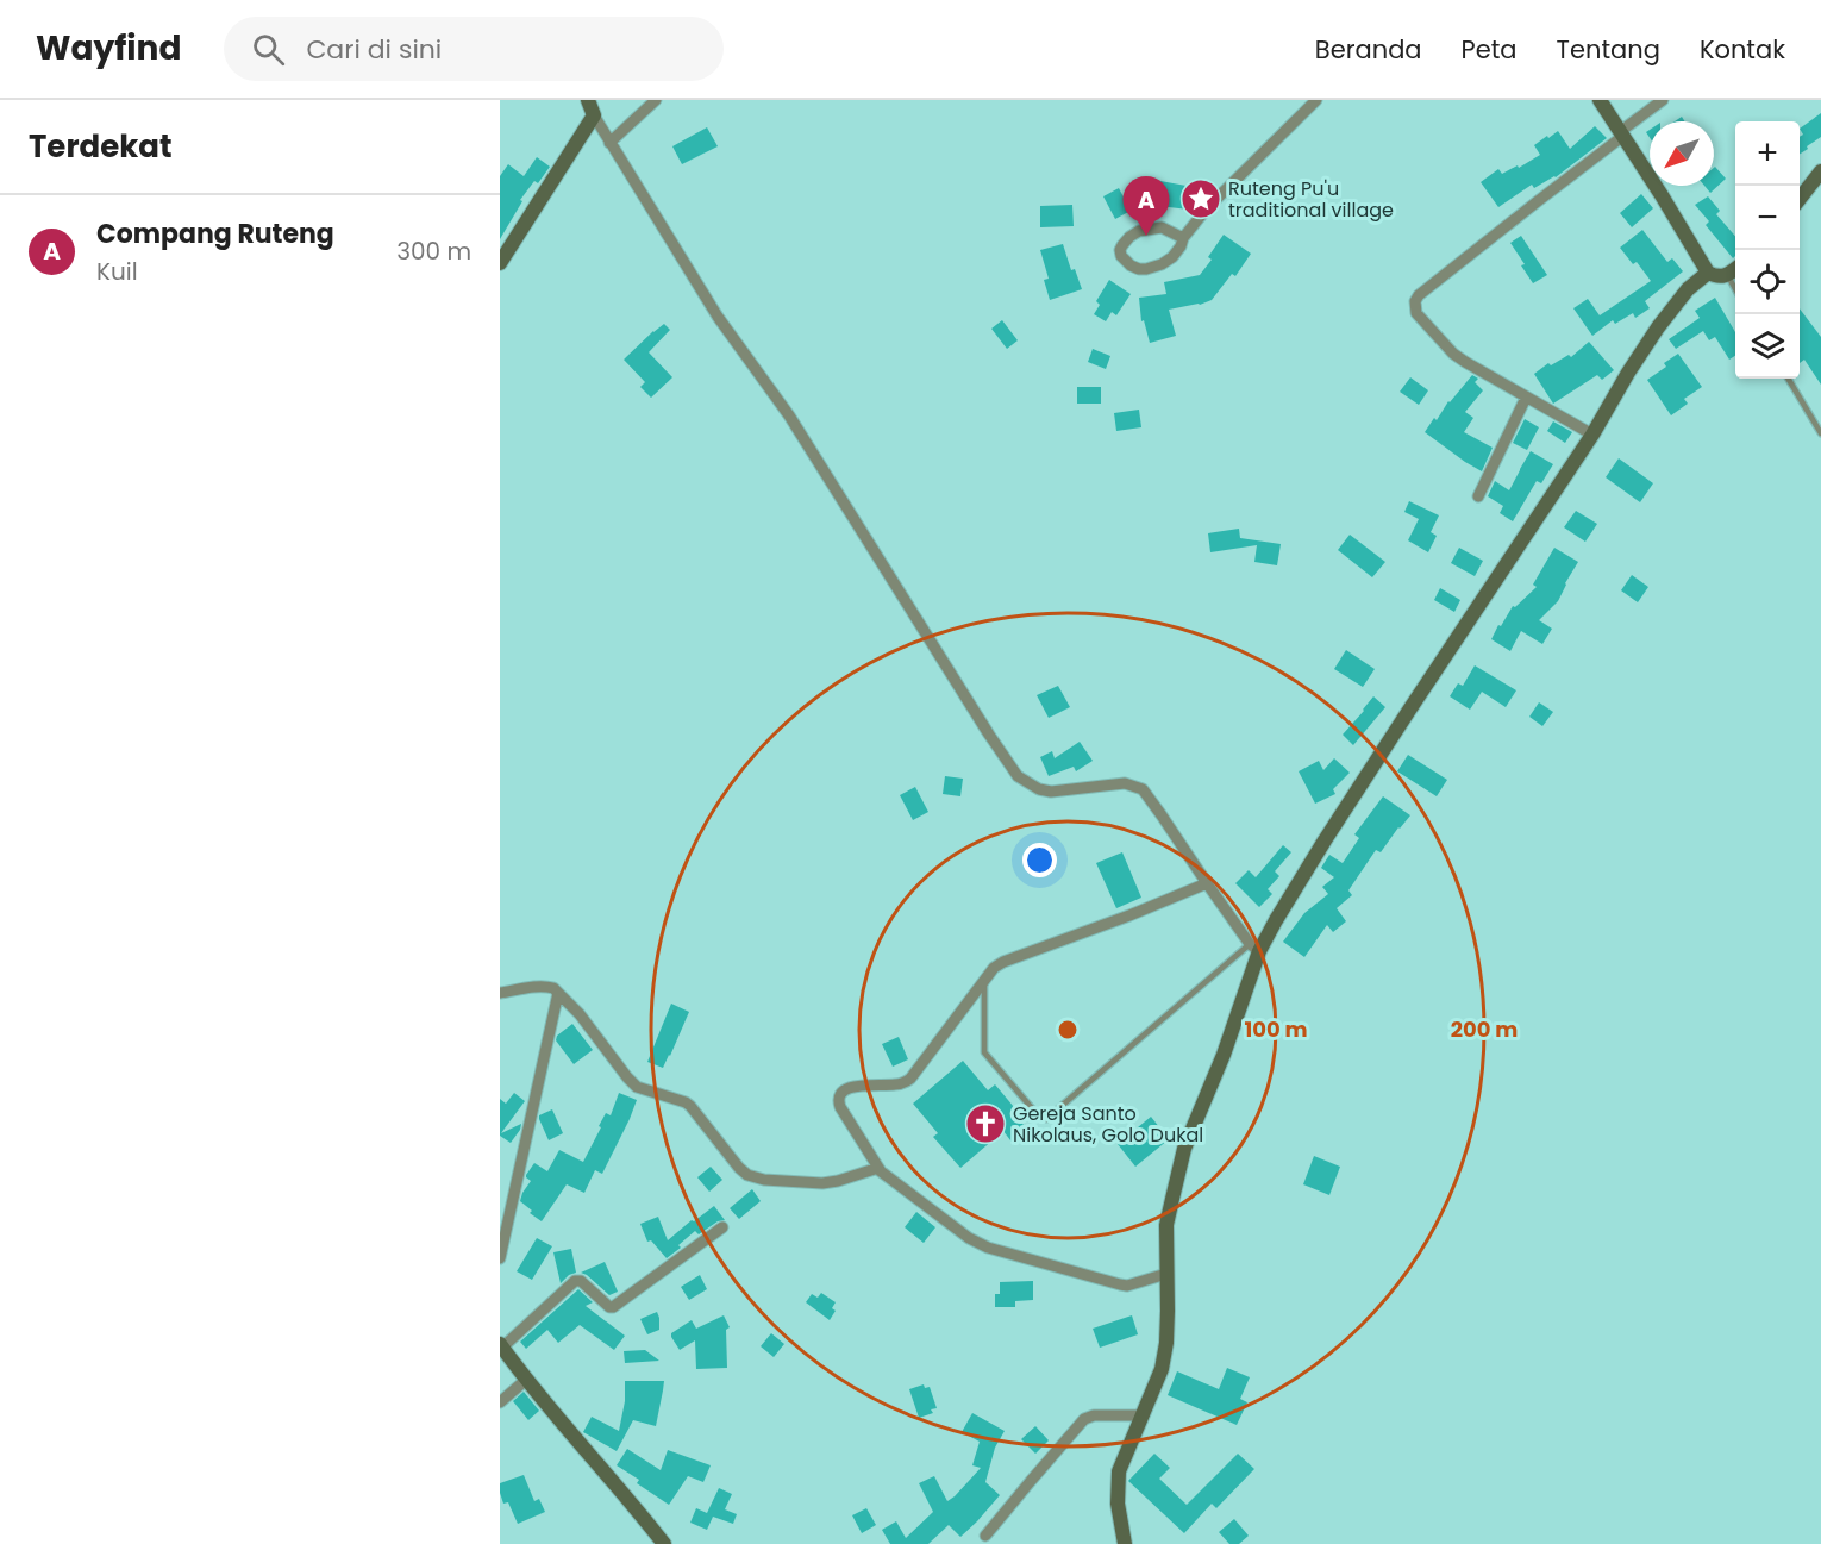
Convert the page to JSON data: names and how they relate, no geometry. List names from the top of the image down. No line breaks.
{"places":{"place":["Ruteng Pu'u traditional village"],"church":["Gereja Santo Nikolaus, Golo Dukal"]},"north":"bottom left","page":{"header":"Wayfind","search":"Cari di sini","nav":["Beranda","Peta","Tentang","Kontak"],"heading":"Terdekat","map_buttons":["+","−"],"pins":"A","list":[{"mark":"A","name":"Compang Ruteng","note":"Kuil","value":"300 m"}]},"rings":["100 m","200 m"]}
